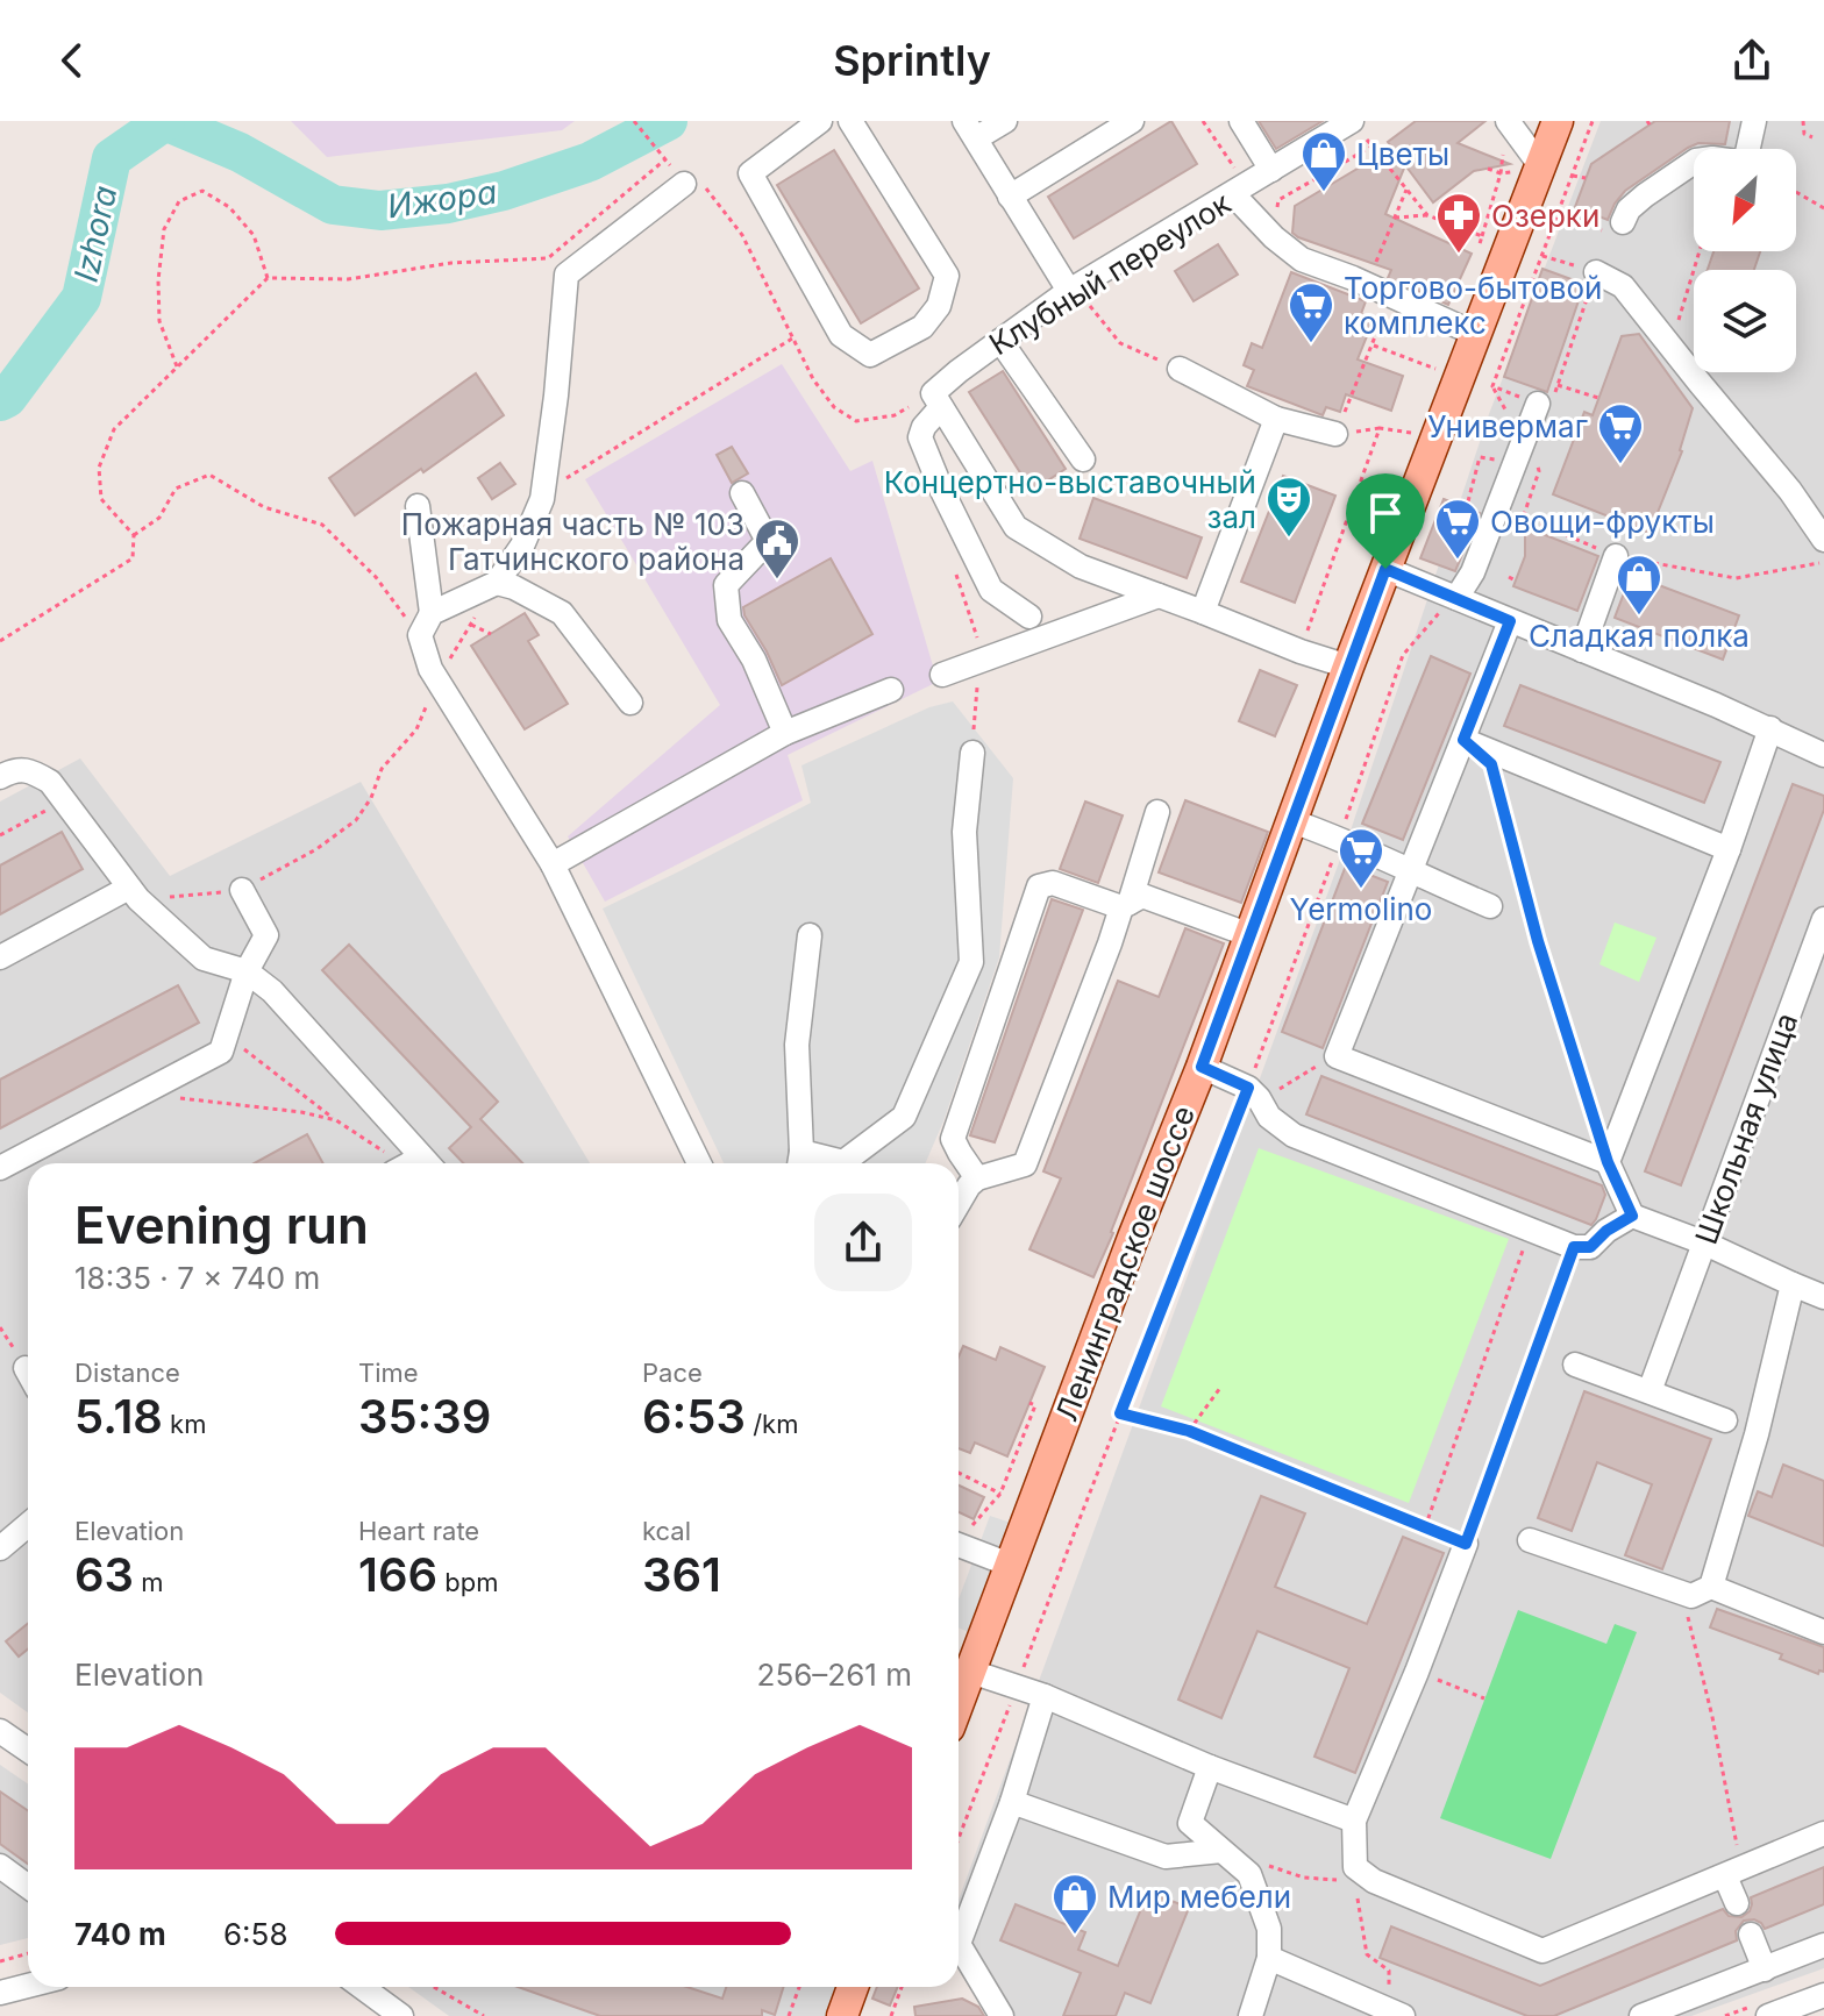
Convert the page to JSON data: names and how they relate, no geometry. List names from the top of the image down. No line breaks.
{"streets":{"main road":["Ленинградское шоссе"],"street":["Клубный переулок","Школьная улица"]},"water":["Ижора","Izhora"],"places":{"shop":["Цветы","Сладкая полка","Мир мебели"],"pharmacy":["Озерки"],"supermarket":["Торгово-бытовой комплекс","Универмаг","Овощи-фрукты","Yermolino"],"theatre":["Концертно-выставочный зал"],"public building":["Пожарная часть № 103 Гатчинского района"]},"north":"bottom left","page":{"header":"Sprintly","heading":["Evening run","18:35 · 7 × 740 m"],"stats":[["Distance","5.18 km"],["Time","35:39"],["Pace","6:53 /km"],["Elevation","63 m"],["Heart rate","166 bpm"],["kcal","361"]],"chart":["Elevation","256–261 m"],"list":[{"name":"740 m","note":"6:58"}]}}
